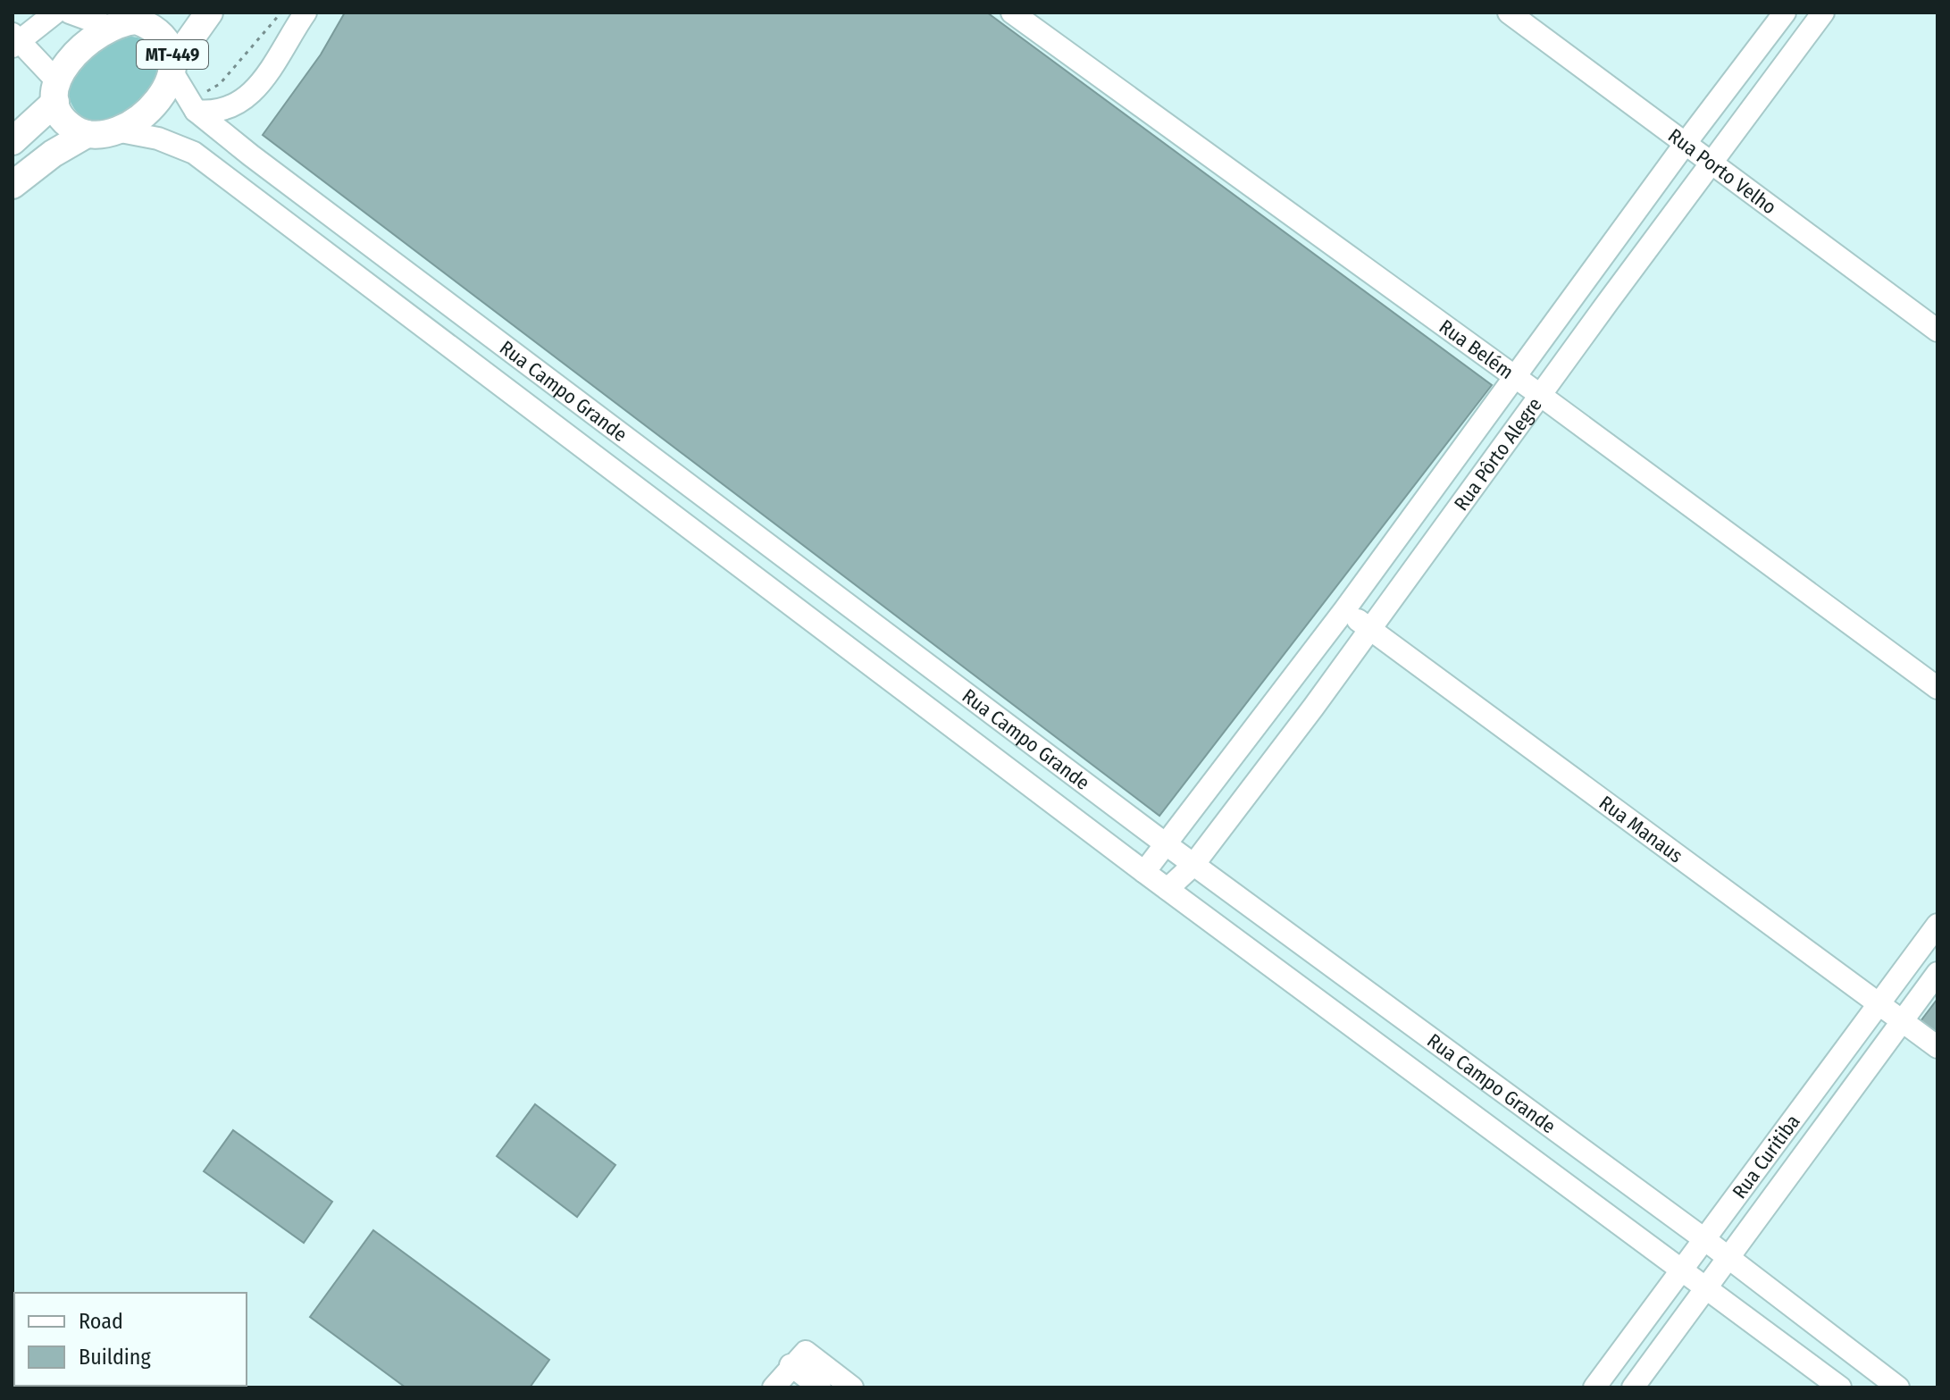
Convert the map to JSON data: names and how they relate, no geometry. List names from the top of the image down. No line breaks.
{"streets":{"main road":["MT-449"],"street":["Rua Porto Velho","Rua Belém","Rua Campo Grande","Rua Pôrto Alegre","Rua Manaus","Rua Curitiba"]},"crossings":[["MT-449","Rua Campo Grande"],["Rua Porto Velho","Rua Pôrto Alegre"],["Rua Belém","Rua Pôrto Alegre"],["Rua Campo Grande","Rua Pôrto Alegre"],["Rua Campo Grande","Rua Curitiba"],["Rua Pôrto Alegre","Rua Manaus"],["Rua Manaus","Rua Curitiba"]],"legend":["Road","Building"]}
